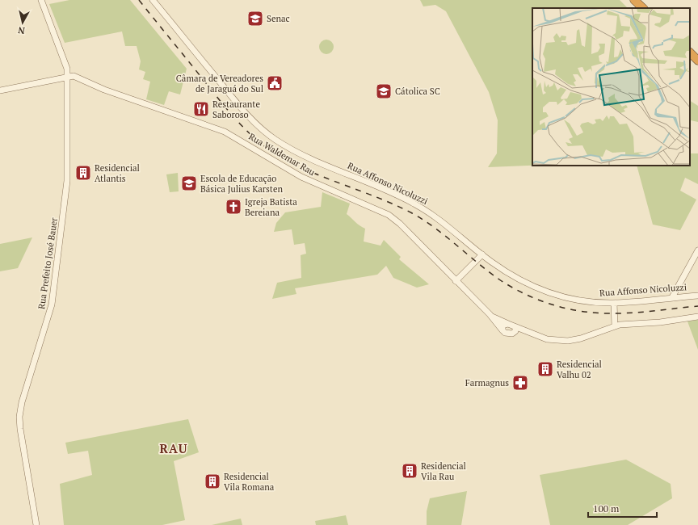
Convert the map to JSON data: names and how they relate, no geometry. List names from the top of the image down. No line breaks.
{"streets":{"street":["Rua Waldemar Rau","Rua Affonso Nicoluzzi","Rua Prefeito José Bauer"]},"crossings":[["Rua Waldemar Rau","Rua Prefeito José Bauer"]],"districts":["RAU"],"places":{"school or university":["Senac","Cátolica SC","Escola de Educação Básica Julius Karsten"],"public building":["Câmara de Vereadores de Jaraguá do Sul"],"restaurant":["Restaurante Saboroso"],"building":["Residencial Atlantis","Residencial Valhu 02","Residencial Vila Rau","Residencial Vila Romana"],"church":["Igreja Batista Bereiana"],"pharmacy":["Farmagnus"]},"scale_bar":"100 m","north":"bottom"}
